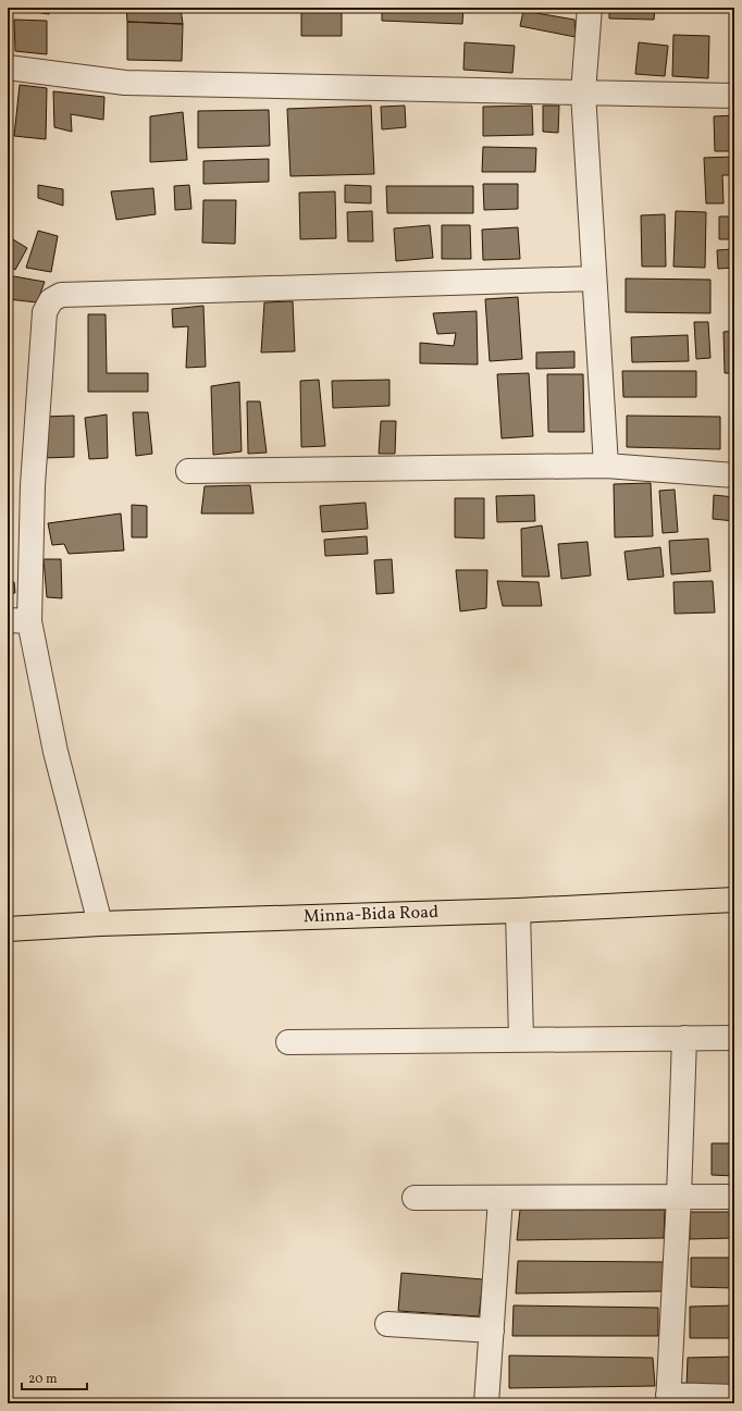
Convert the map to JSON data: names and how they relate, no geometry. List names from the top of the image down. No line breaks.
{"streets":{"main road":["Minna-Bida Road"]},"scale_bar":"20 m"}
